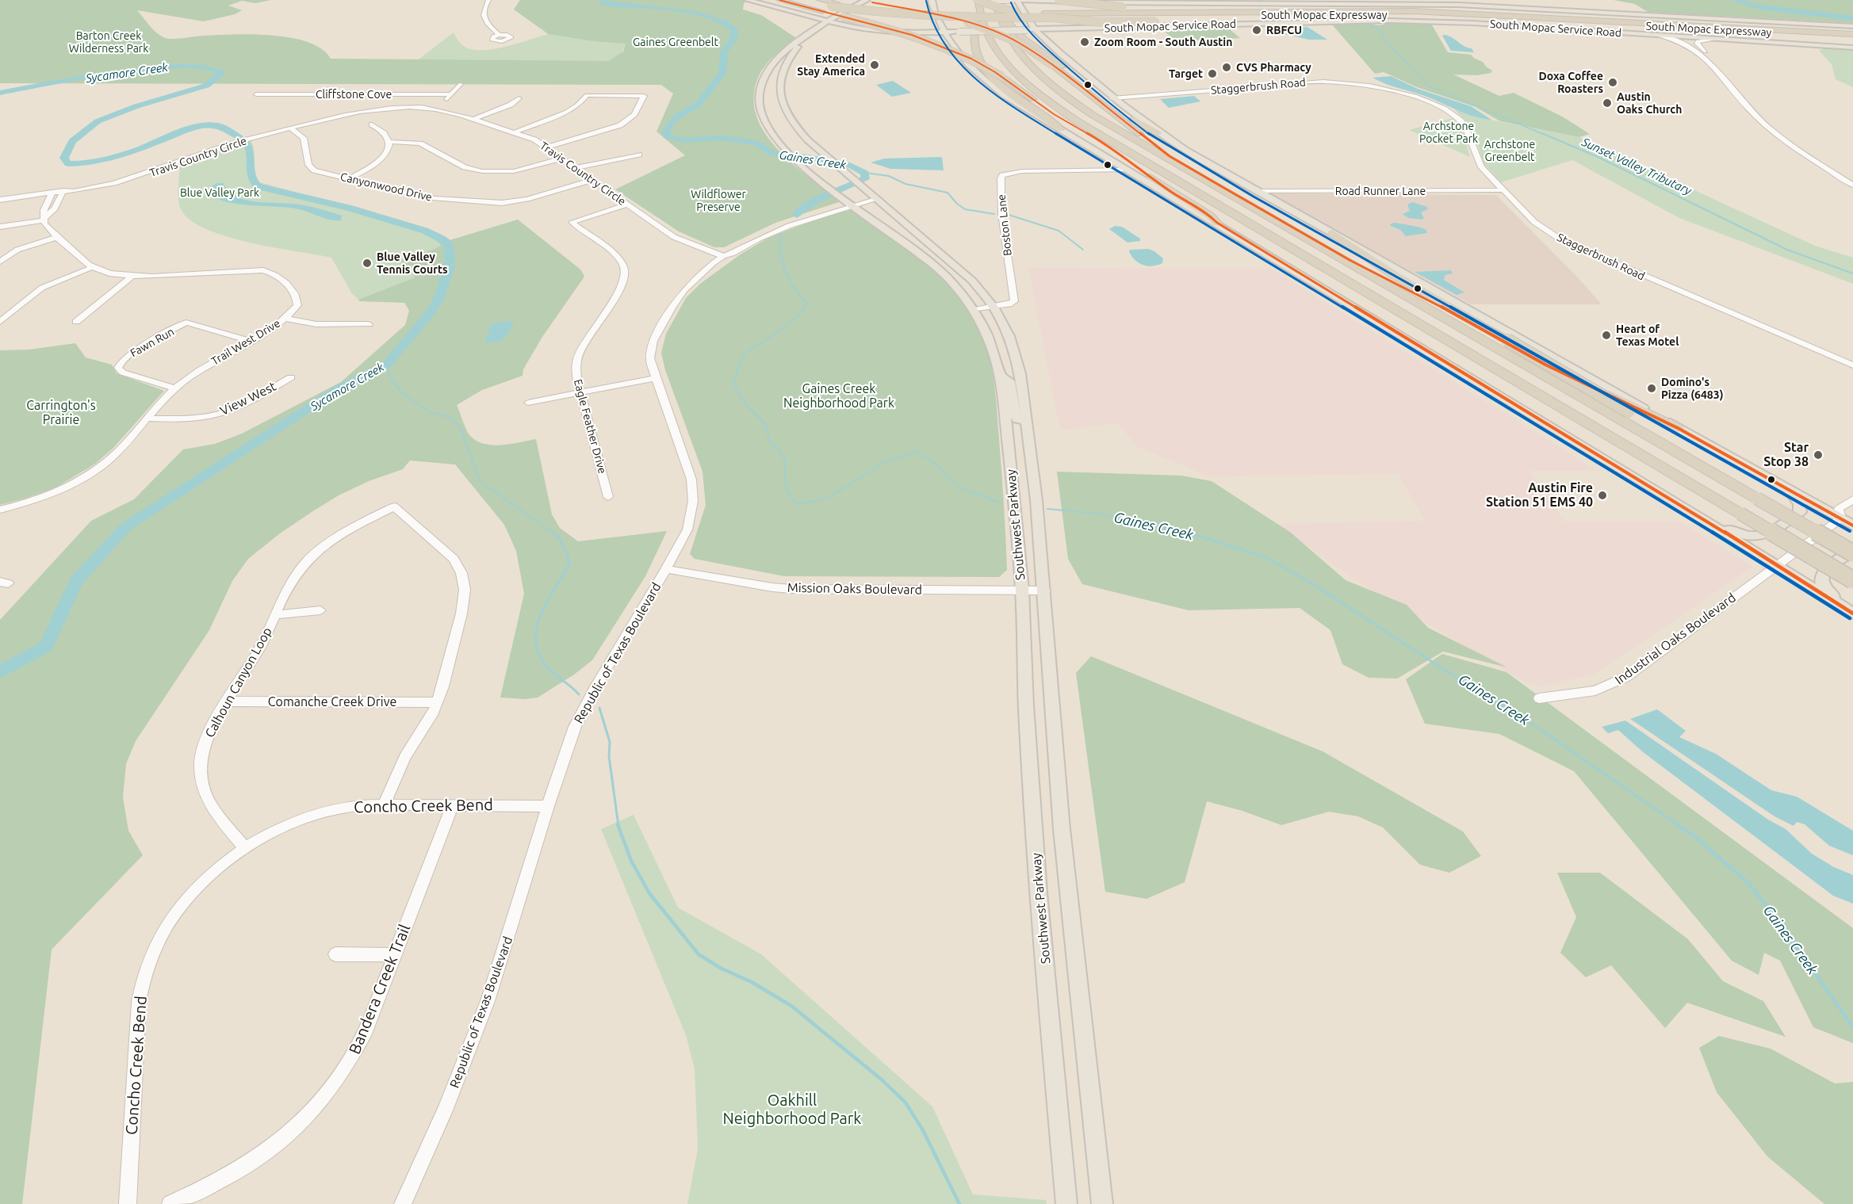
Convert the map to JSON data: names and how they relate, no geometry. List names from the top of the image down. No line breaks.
{"streets":{"highway":["South Mopac Expressway"],"main road":["South Mopac Service Road","Southwest Parkway"],"street":["Staggerbrush Road","Cliffstone Cove","Travis Country Circle","Canyonwood Drive","Road Runner Lane","Boston Lane","Fawn Run","Trail West Drive","View West","Eagle Feather Drive","Mission Oaks Boulevard","Industrial Oaks Boulevard","Republic of Texas Boulevard","Calhoun Canyon Loop","Comanche Creek Drive","Concho Creek Bend","Bandera Creek Trail"]},"crossings":[["South Mopac Service Road","Southwest Parkway"],["Staggerbrush Road","Road Runner Lane"],["Travis Country Circle","Canyonwood Drive"],["Travis Country Circle","Eagle Feather Drive"],["Travis Country Circle","Republic of Texas Boulevard"],["Boston Lane","Southwest Parkway"],["Fawn Run","Trail West Drive"],["Trail West Drive","View West"],["Southwest Parkway","Mission Oaks Boulevard"],["Southwest Parkway","Republic of Texas Boulevard"],["Mission Oaks Boulevard","Republic of Texas Boulevard"],["Republic of Texas Boulevard","Concho Creek Bend"],["Calhoun Canyon Loop","Comanche Creek Drive"],["Calhoun Canyon Loop","Concho Creek Bend"],["Concho Creek Bend","Bandera Creek Trail"]],"water":["Sycamore Creek","Gaines Creek","Sunset Valley Tributary"],"parks":["Barton Creek Wilderness Park","Gaines Greenbelt","Archstone Pocket Park","Archstone Greenbelt","Blue Valley Park","Wildflower Preserve","Gaines Creek Neighborhood Park","Carrington's Prairie","Oakhill Neighborhood Park"],"places":["RBFCU","Zoom Room - South Austin","Extended Stay America","CVS Pharmacy","Target","Doxa Coffee Roasters","Austin Oaks Church","Blue Valley Tennis Courts","Heart of Texas Motel","Domino's Pizza (6483)","Star Stop 38","Austin Fire Station 51 EMS 40"]}
